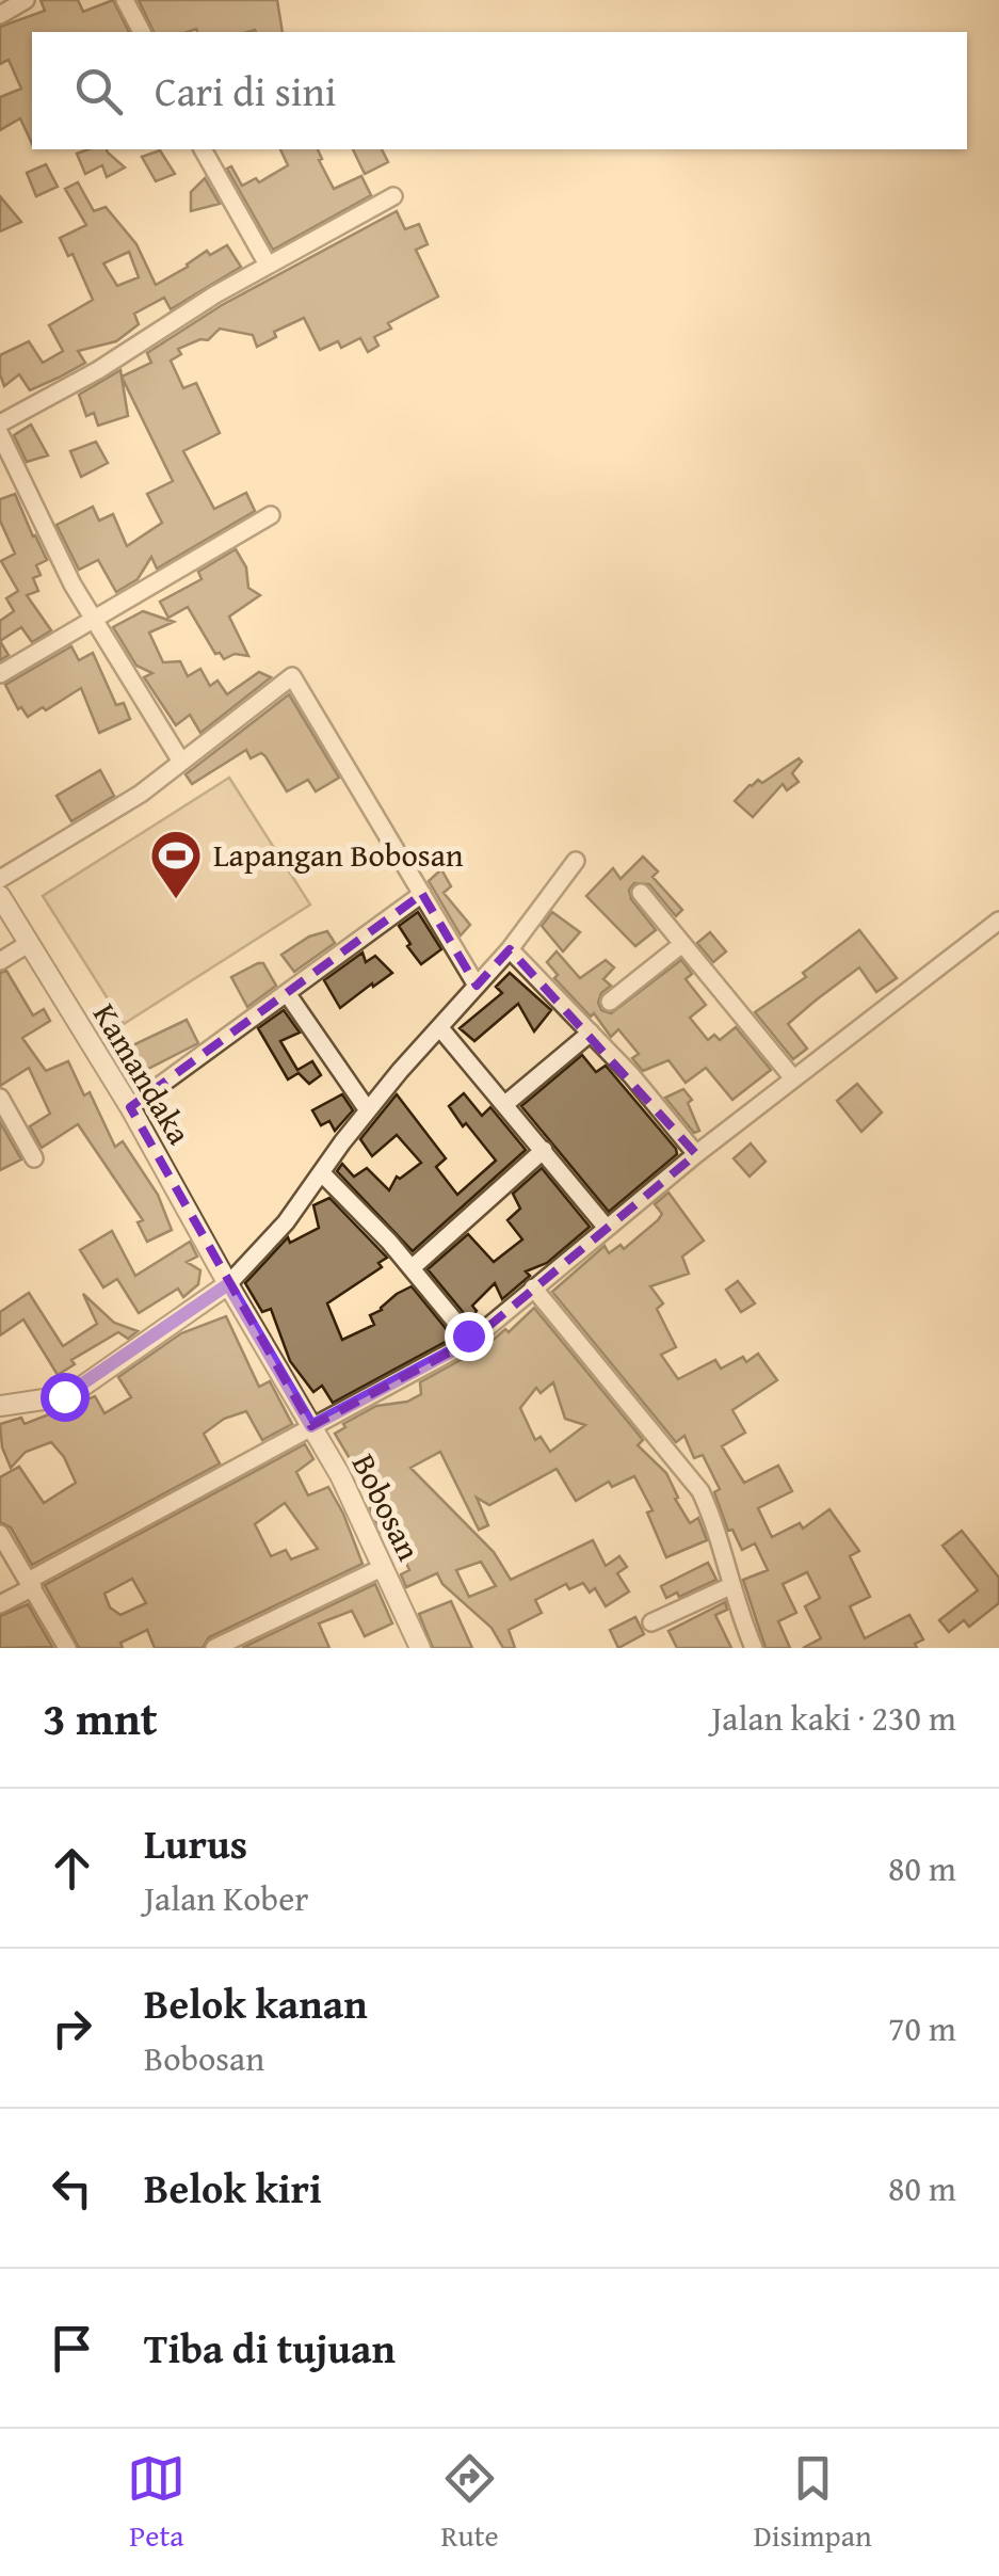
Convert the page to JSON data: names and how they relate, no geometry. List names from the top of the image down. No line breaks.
{"streets":{"street":["Kamandaka","Bobosan"]},"crossings":[["Kamandaka","Bobosan"]],"places":{"sports":["Lapangan Bobosan"]},"page":{"search":"Cari di sini","heading":["3 mnt","Jalan kaki · 230 m"],"list":[["Lurus","Jalan Kober","80 m"],["Belok kanan","Bobosan","70 m"],["Belok kiri","80 m"],"Tiba di tujuan"],"nav":["Peta","Rute","Disimpan"]}}
